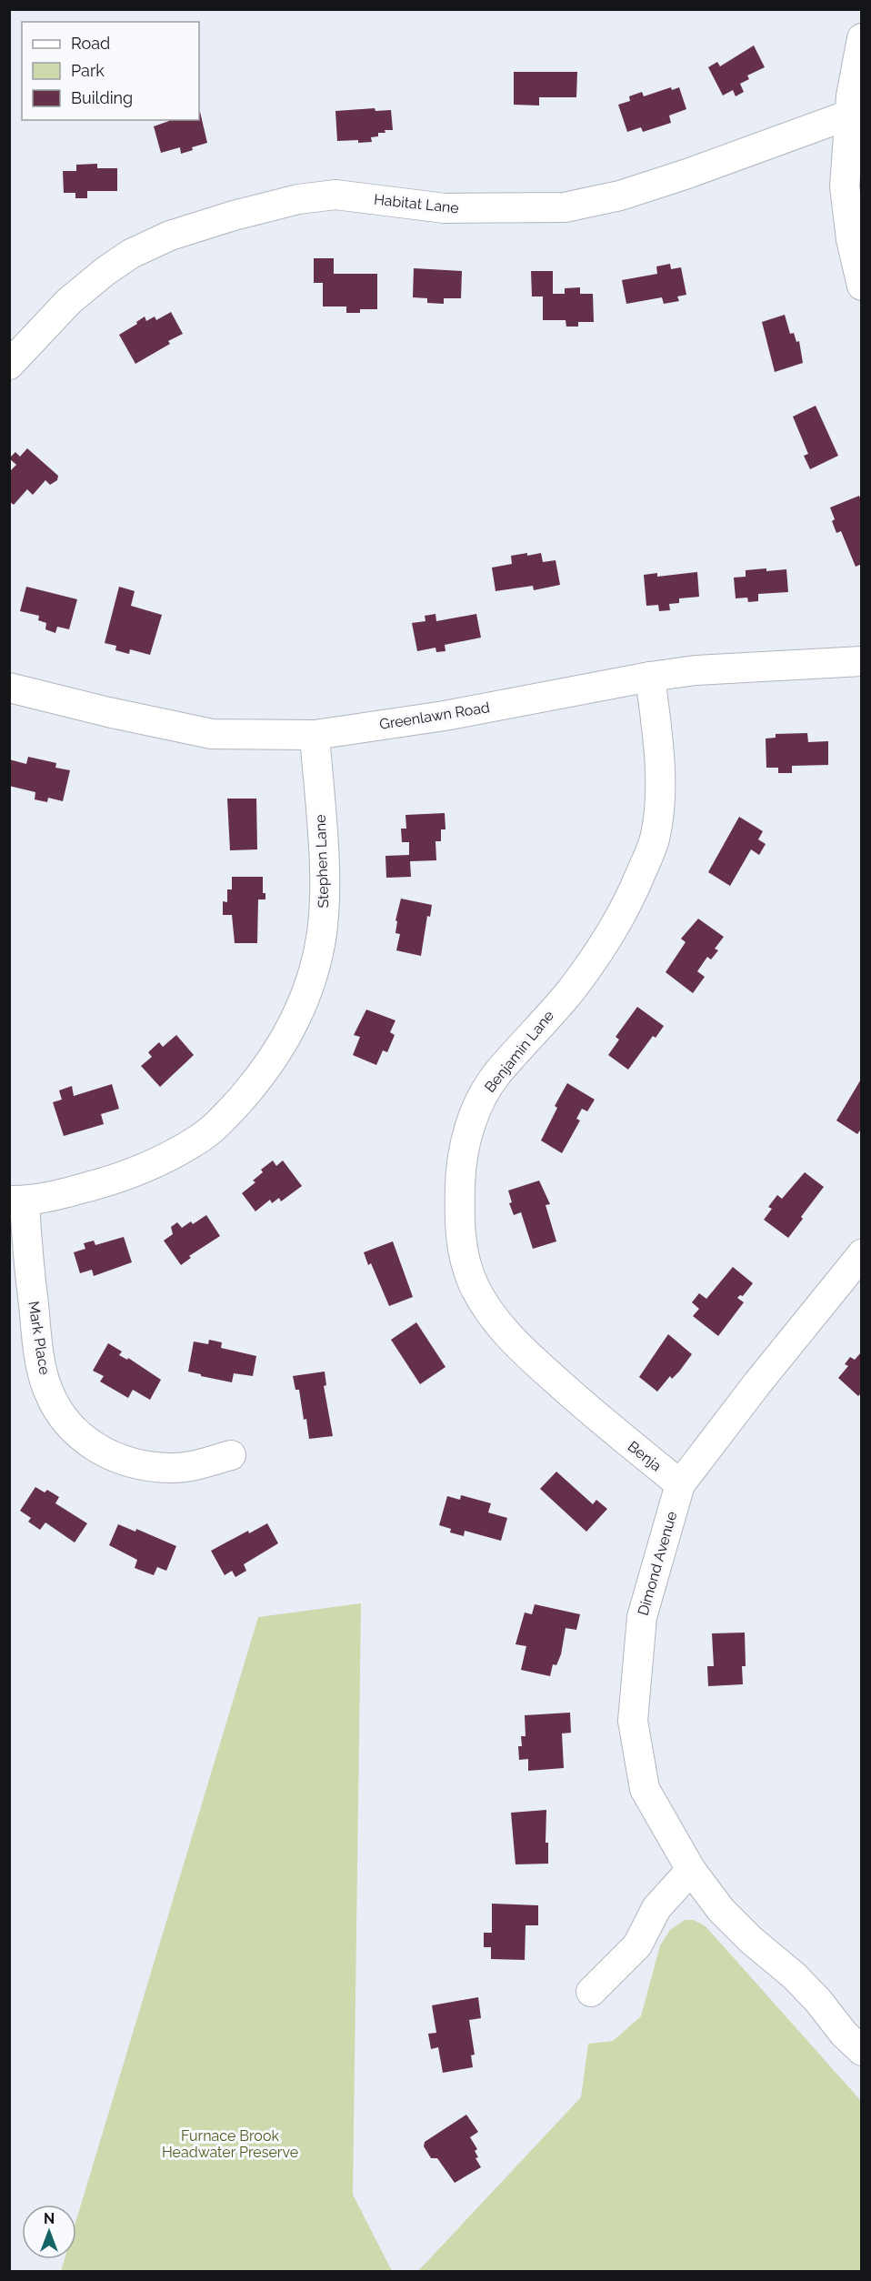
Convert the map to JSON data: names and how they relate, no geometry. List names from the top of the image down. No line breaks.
{"streets":{"street":["Habitat Lane","Greenlawn Road","Stephen Lane","Benjamin Lane","Mark Place","Benja","Dimond Avenue"]},"crossings":[["Greenlawn Road","Stephen Lane"],["Greenlawn Road","Benjamin Lane"],["Stephen Lane","Mark Place"],["Benjamin Lane","Benja"],["Benja","Dimond Avenue"]],"parks":["Furnace Brook Headwater Preserve"],"legend":["Road","Park","Building"],"north":"top"}
